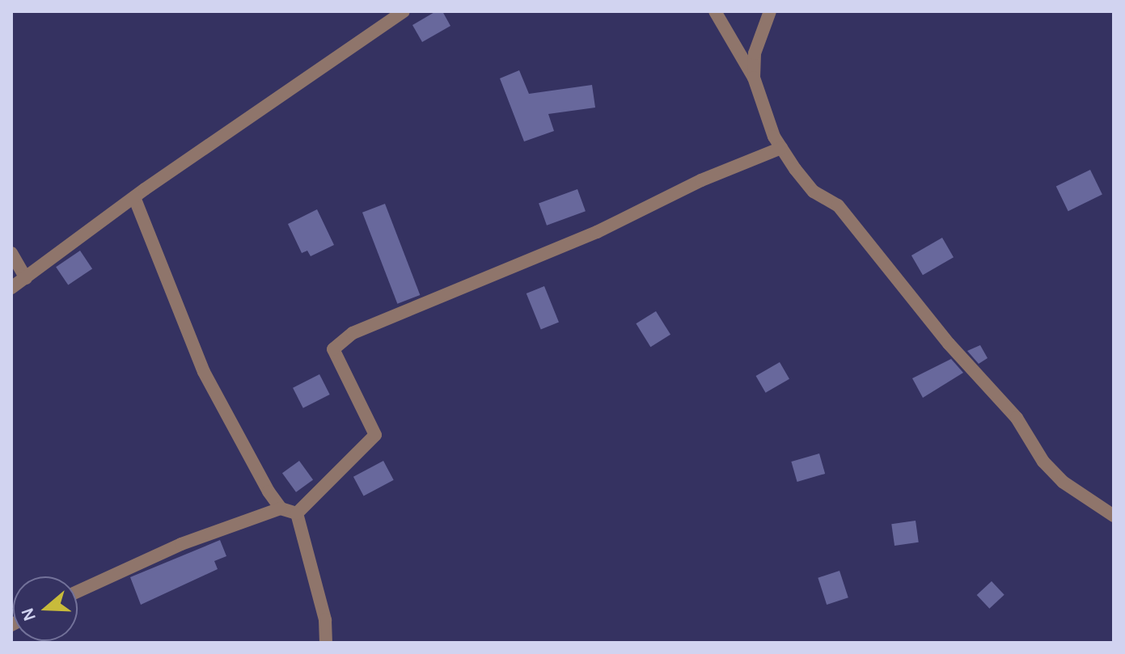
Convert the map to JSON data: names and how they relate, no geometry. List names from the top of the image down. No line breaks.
{"north":"left"}
